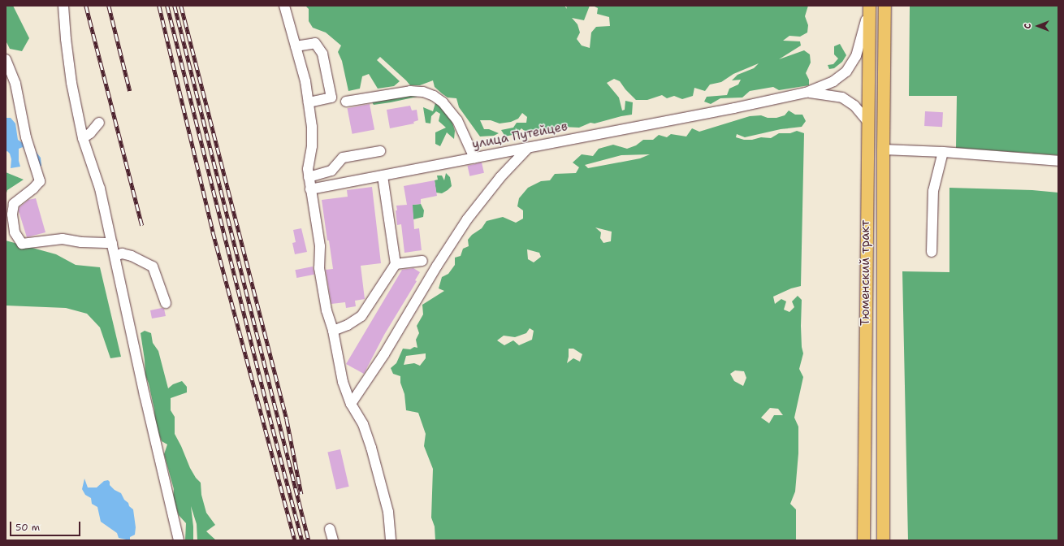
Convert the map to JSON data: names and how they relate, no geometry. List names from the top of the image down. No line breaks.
{"streets":{"main road":["Тюменский тракт"],"street":["улица Путейцев"]},"scale_bar":"50 m","north":"left"}
